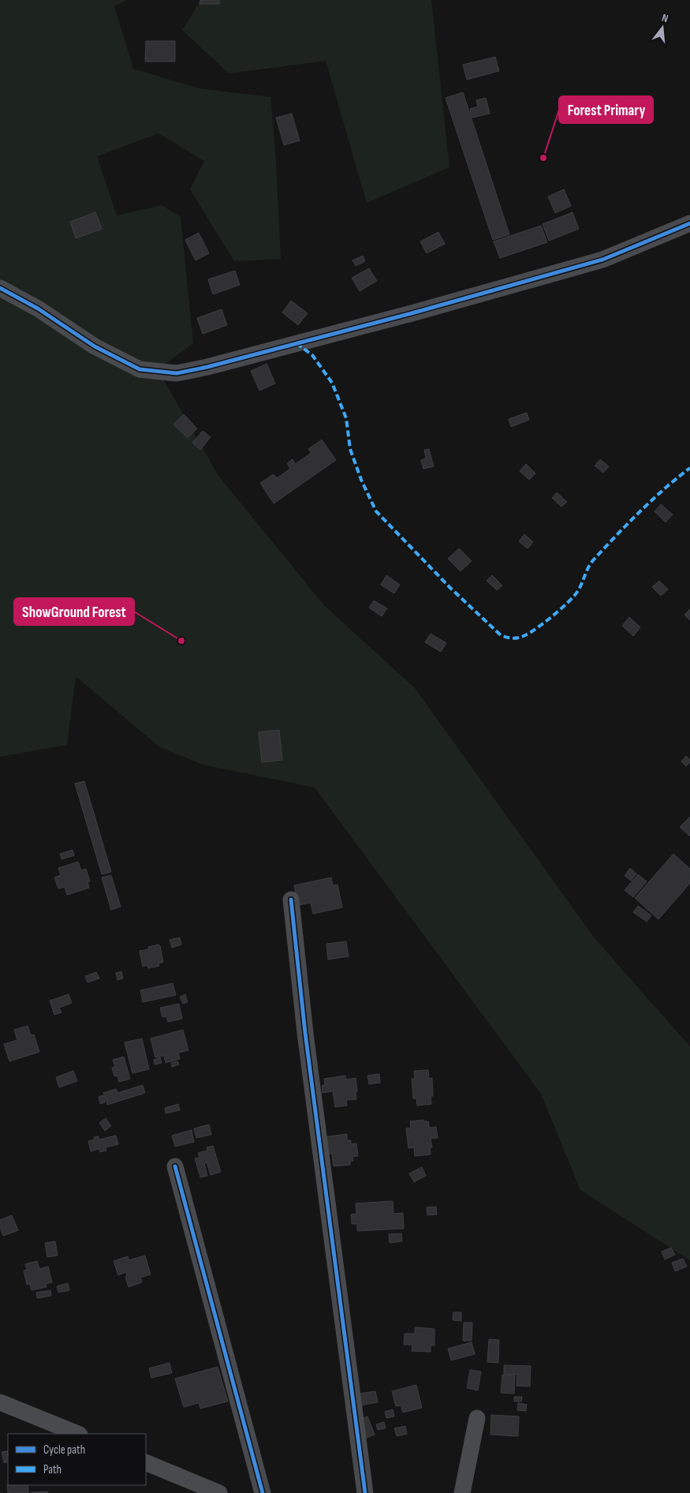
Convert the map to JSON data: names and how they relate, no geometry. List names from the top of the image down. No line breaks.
{"places":["Forest Primary","ShowGround Forest"],"legend":["Cycle path","Path"],"north":"top"}
